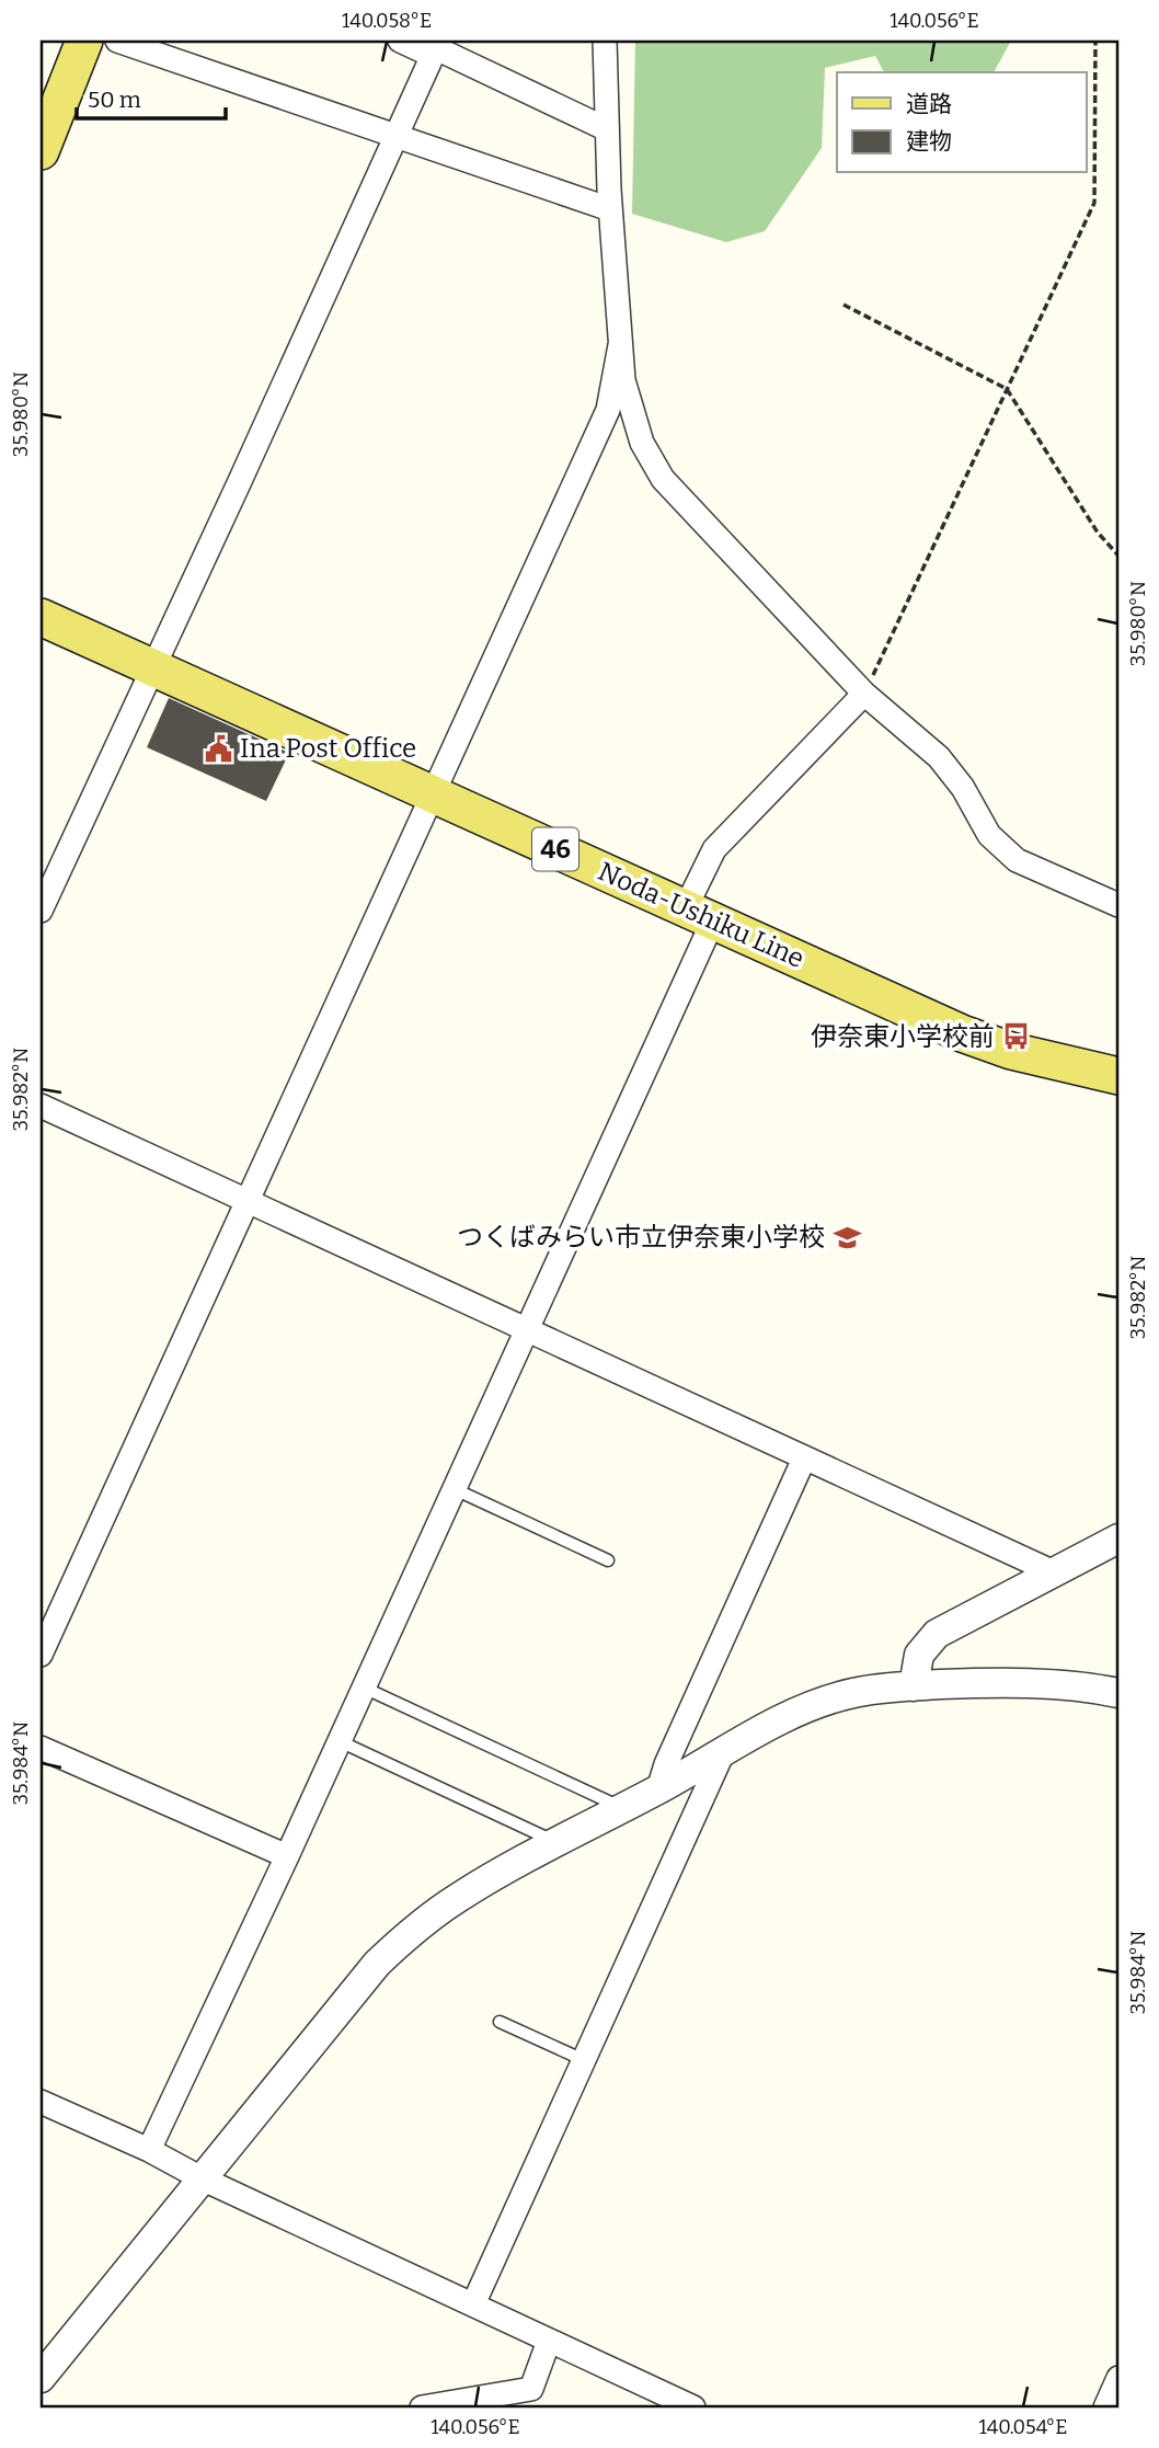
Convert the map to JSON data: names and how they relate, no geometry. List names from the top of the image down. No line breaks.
{"streets":{"main road":["46","Noda-Ushiku Line"]},"places":{"public building":["Ina Post Office"],"bus stop":["伊奈東小学校前"],"school or university":["つくばみらい市立伊奈東小学校"]},"legend":["道路","建物"],"scale_bar":"50 m","coordinates":["140.058°E","140.056°E","35.980°N","35.982°N","35.984°N","140.054°E"]}
